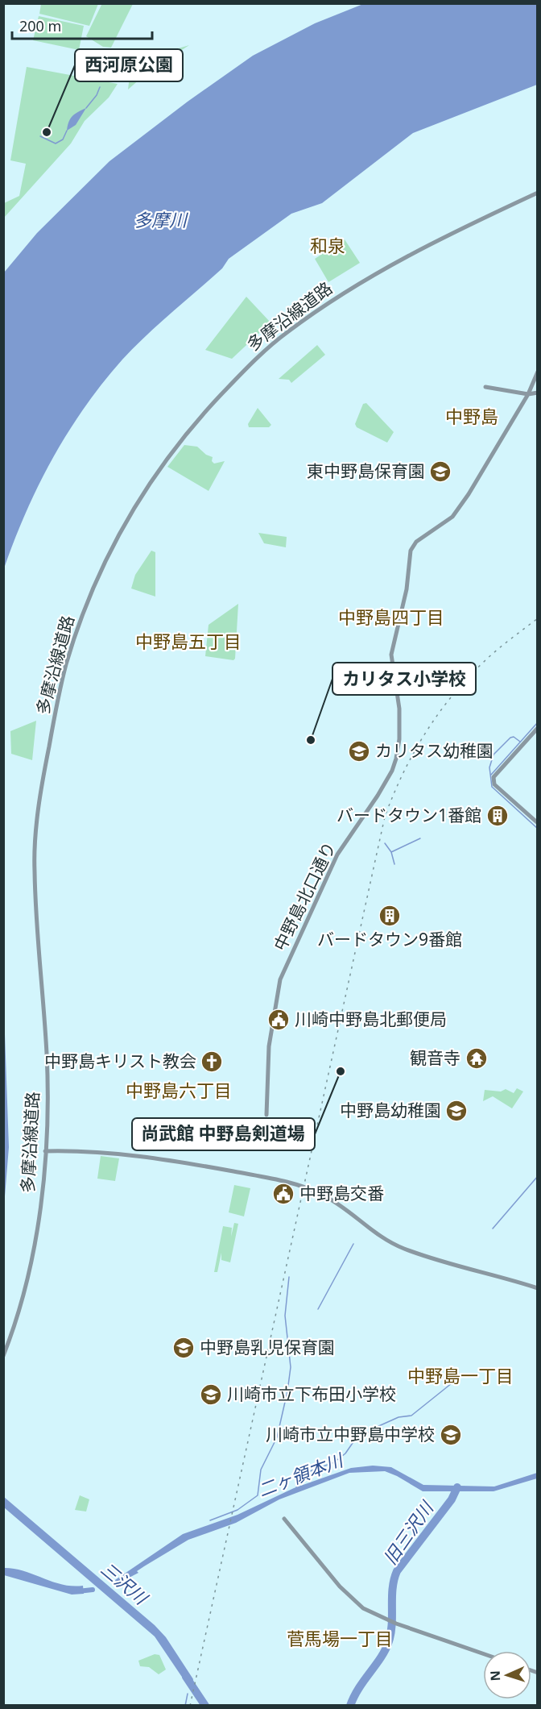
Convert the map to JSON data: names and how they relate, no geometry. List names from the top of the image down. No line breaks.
{"streets":{"street":["多摩沿線道路","中野島北口通り"]},"districts":["和泉","中野島","中野島四丁目","中野島五丁目","中野島六丁目","中野島一丁目","菅馬場一丁目"],"water":["多摩川","二ヶ領本川","旧三沢川","三沢川"],"places":{"other":["西河原公園","カリタス小学校","尚武館 中野島剣道場"],"school or university":["東中野島保育園","カリタス幼稚園","中野島幼稚園","中野島乳児保育園","川崎市立下布田小学校","川崎市立中野島中学校"],"building":["バードタウン1番館","バードタウン9番館"],"public building":["川崎中野島北郵便局","中野島交番"],"temple":["観音寺"],"church":["中野島キリスト教会"]},"scale_bar":"200 m","north":"left"}
